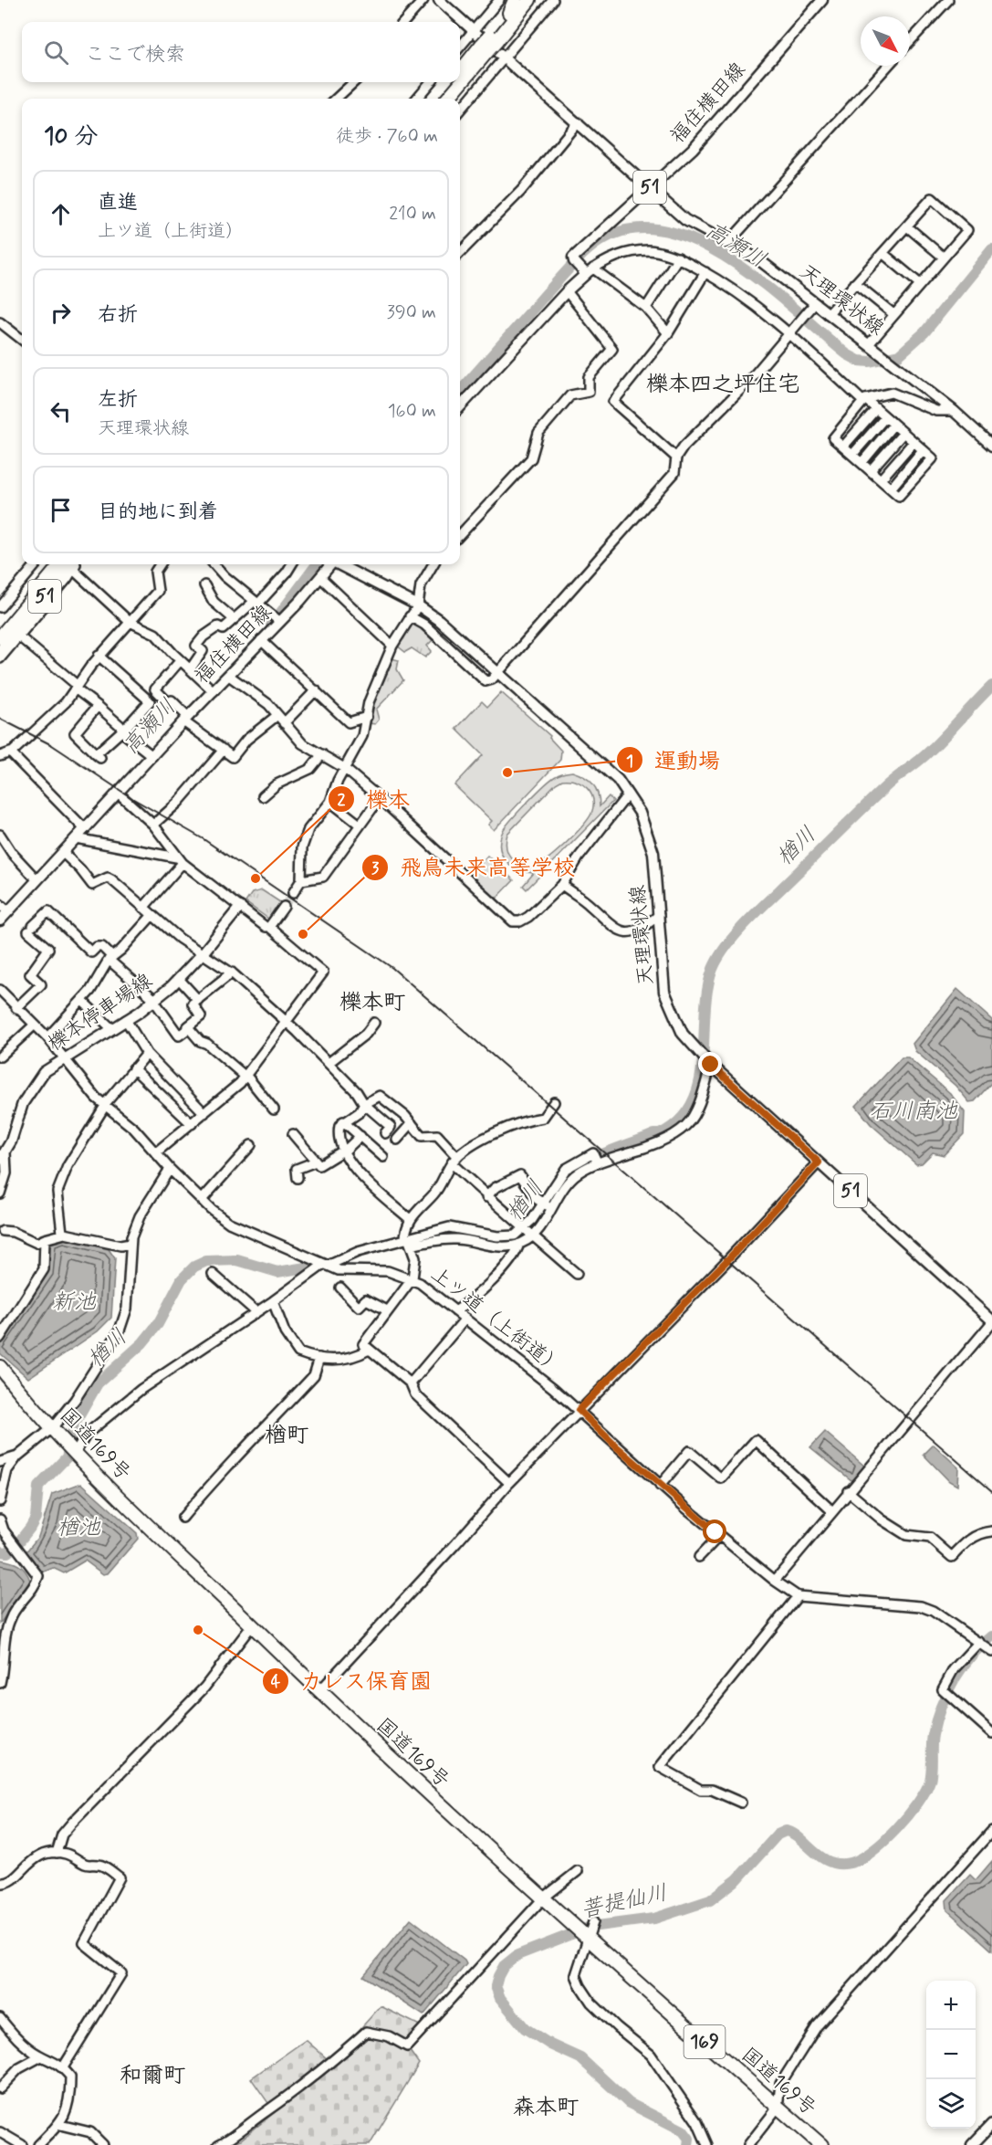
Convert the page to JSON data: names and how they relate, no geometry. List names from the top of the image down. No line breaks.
{"streets":{"highway":["国道169号","169"],"main road":["福住横田線","51","天理環状線","櫟本停車場線"],"street":["上ツ道（上街道）"]},"crossings":[["福住横田線","天理環状線"],["櫟本停車場線","上ツ道（上街道）"]],"districts":["櫟本四之坪住宅","櫟本町","楢町","和爾町","森本町"],"water":["高瀬川","楢川","石川南池","新池","楢池","菩提仙川"],"places":["運動場","櫟本","飛鳥未来高等学校","カレス保育園"],"north":"bottom right","page":{"search":"ここで検索","heading":["10 分","徒歩 · 760 m"],"list":[["直進","上ツ道（上街道）","210 m"],["右折","390 m"],["左折","天理環状線","160 m"],"目的地に到着"],"map_buttons":["+","−"]}}
